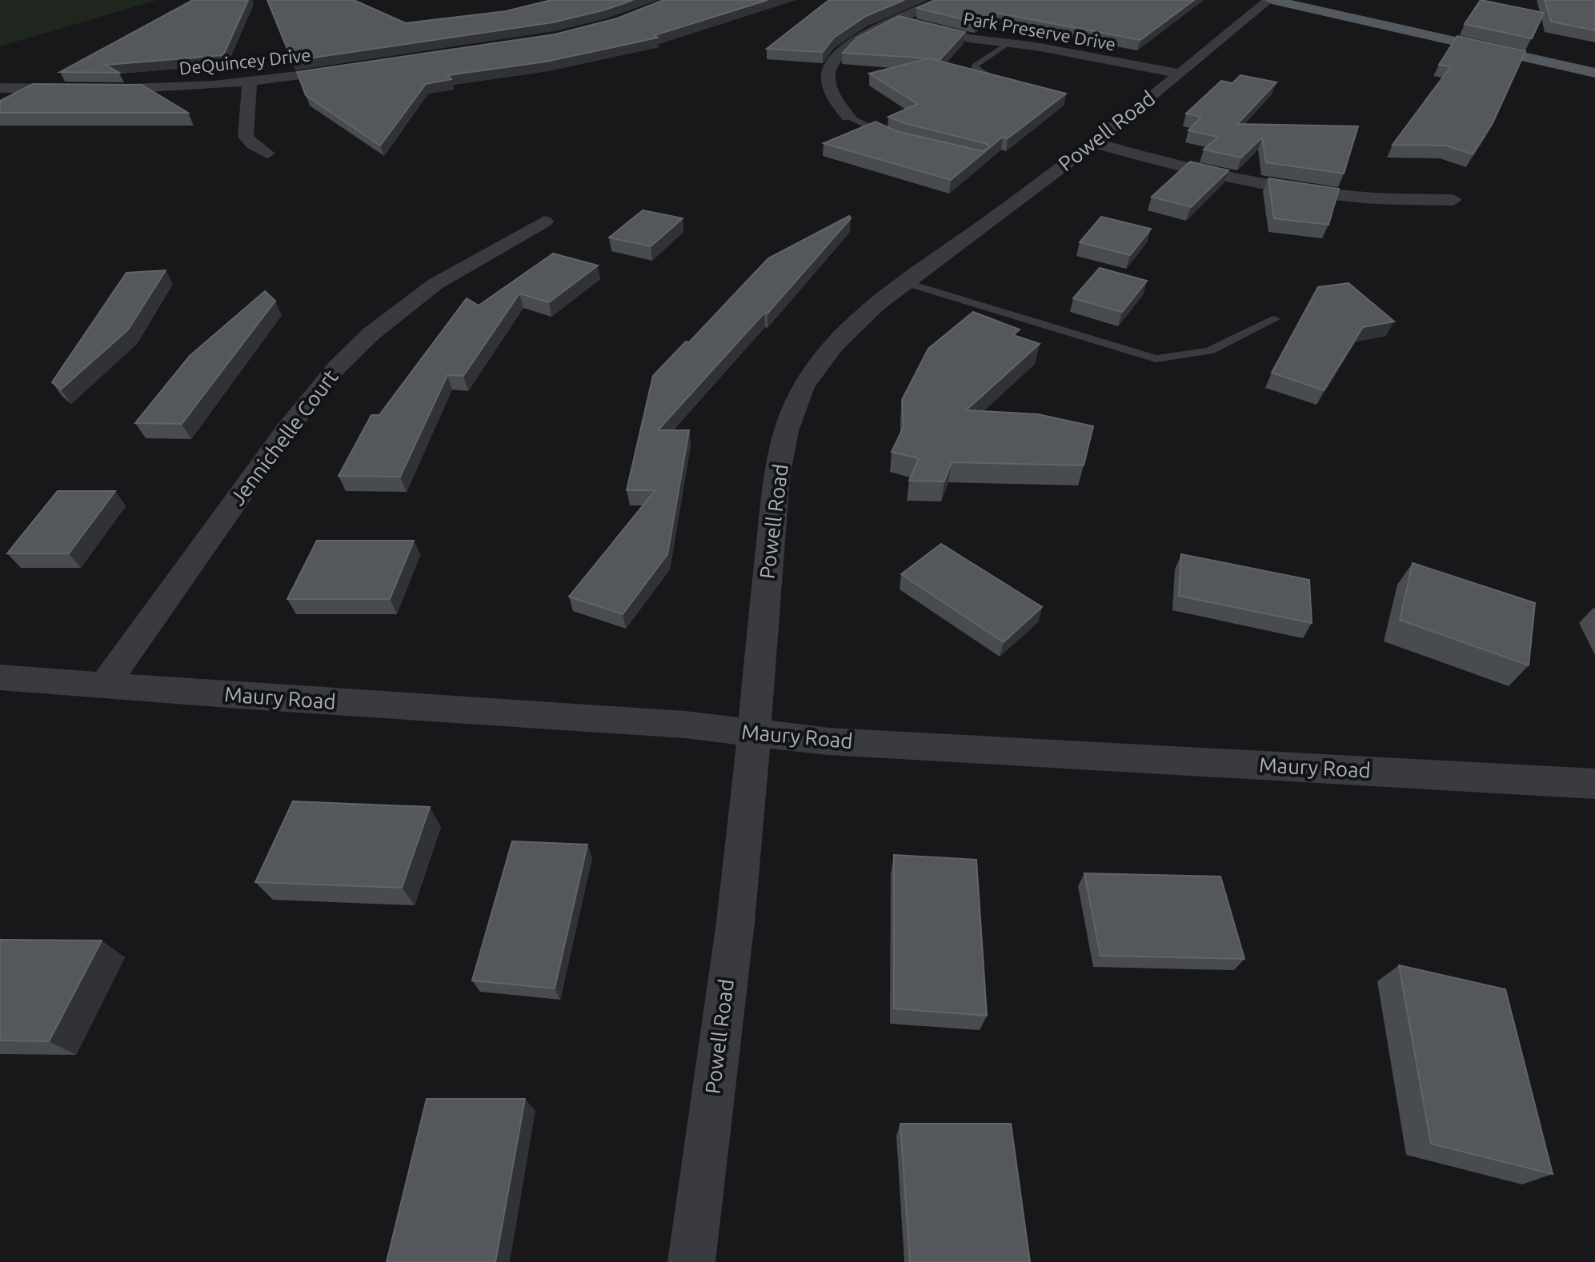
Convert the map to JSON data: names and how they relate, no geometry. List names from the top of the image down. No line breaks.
{"streets":{"street":["Park Preserve Drive","DeQuincey Drive","Powell Road","Jennichelle Court","Maury Road"]},"crossings":[["Park Preserve Drive","Powell Road"],["Powell Road","Maury Road"],["Jennichelle Court","Maury Road"]]}
